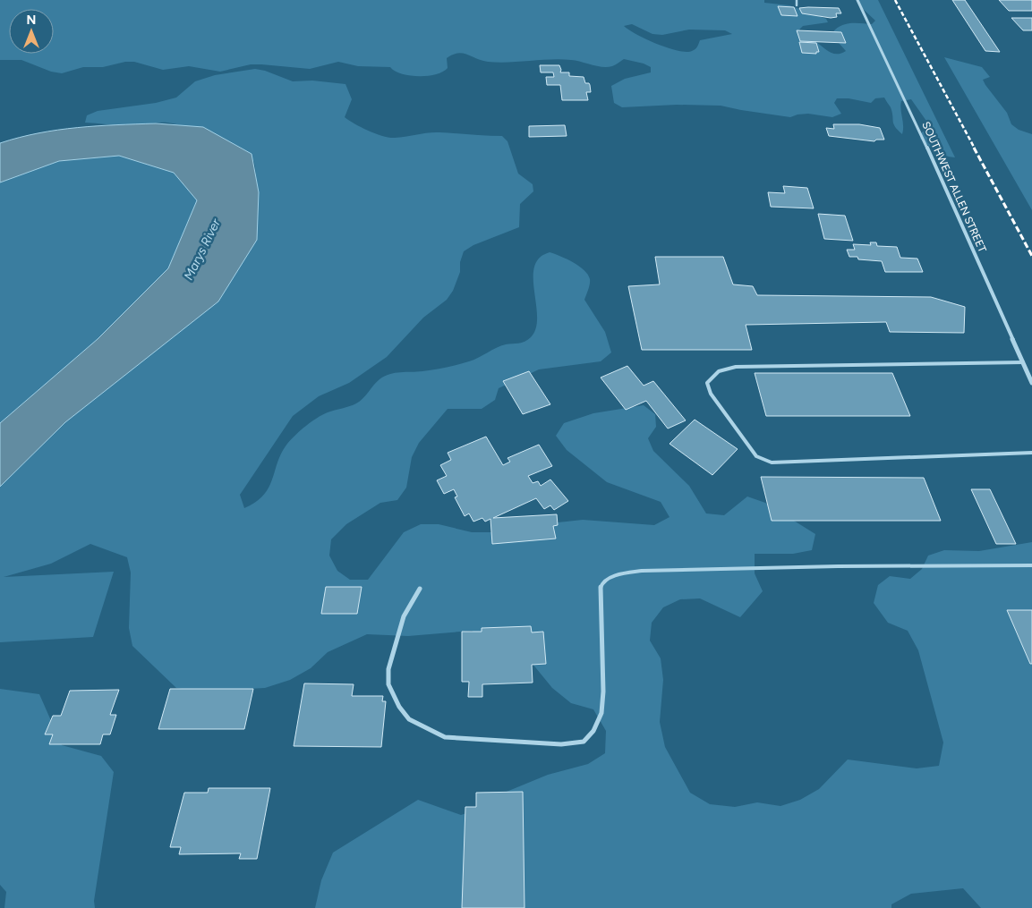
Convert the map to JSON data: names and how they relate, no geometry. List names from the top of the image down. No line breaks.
{"streets":{"street":["SOUTHWEST ALLEN STREET"]},"water":["Marys River"],"north":"top"}
